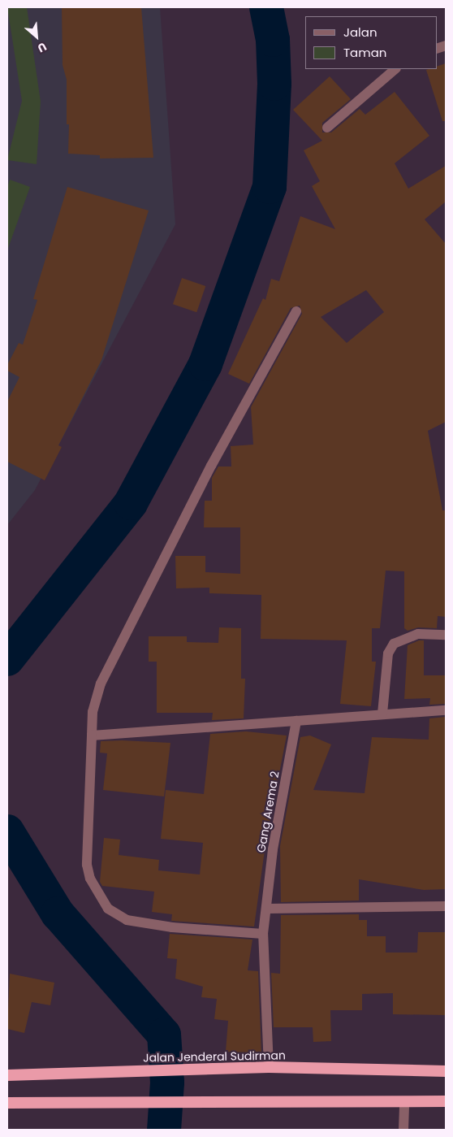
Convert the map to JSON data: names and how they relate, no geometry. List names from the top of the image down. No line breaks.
{"streets":{"highway":["Jalan Jenderal Sudirman"],"street":["Gang Arema 2"]},"crossings":[["Gang Arema 2","Jalan Jenderal Sudirman"]],"legend":["Jalan","Taman"],"north":"bottom right"}
